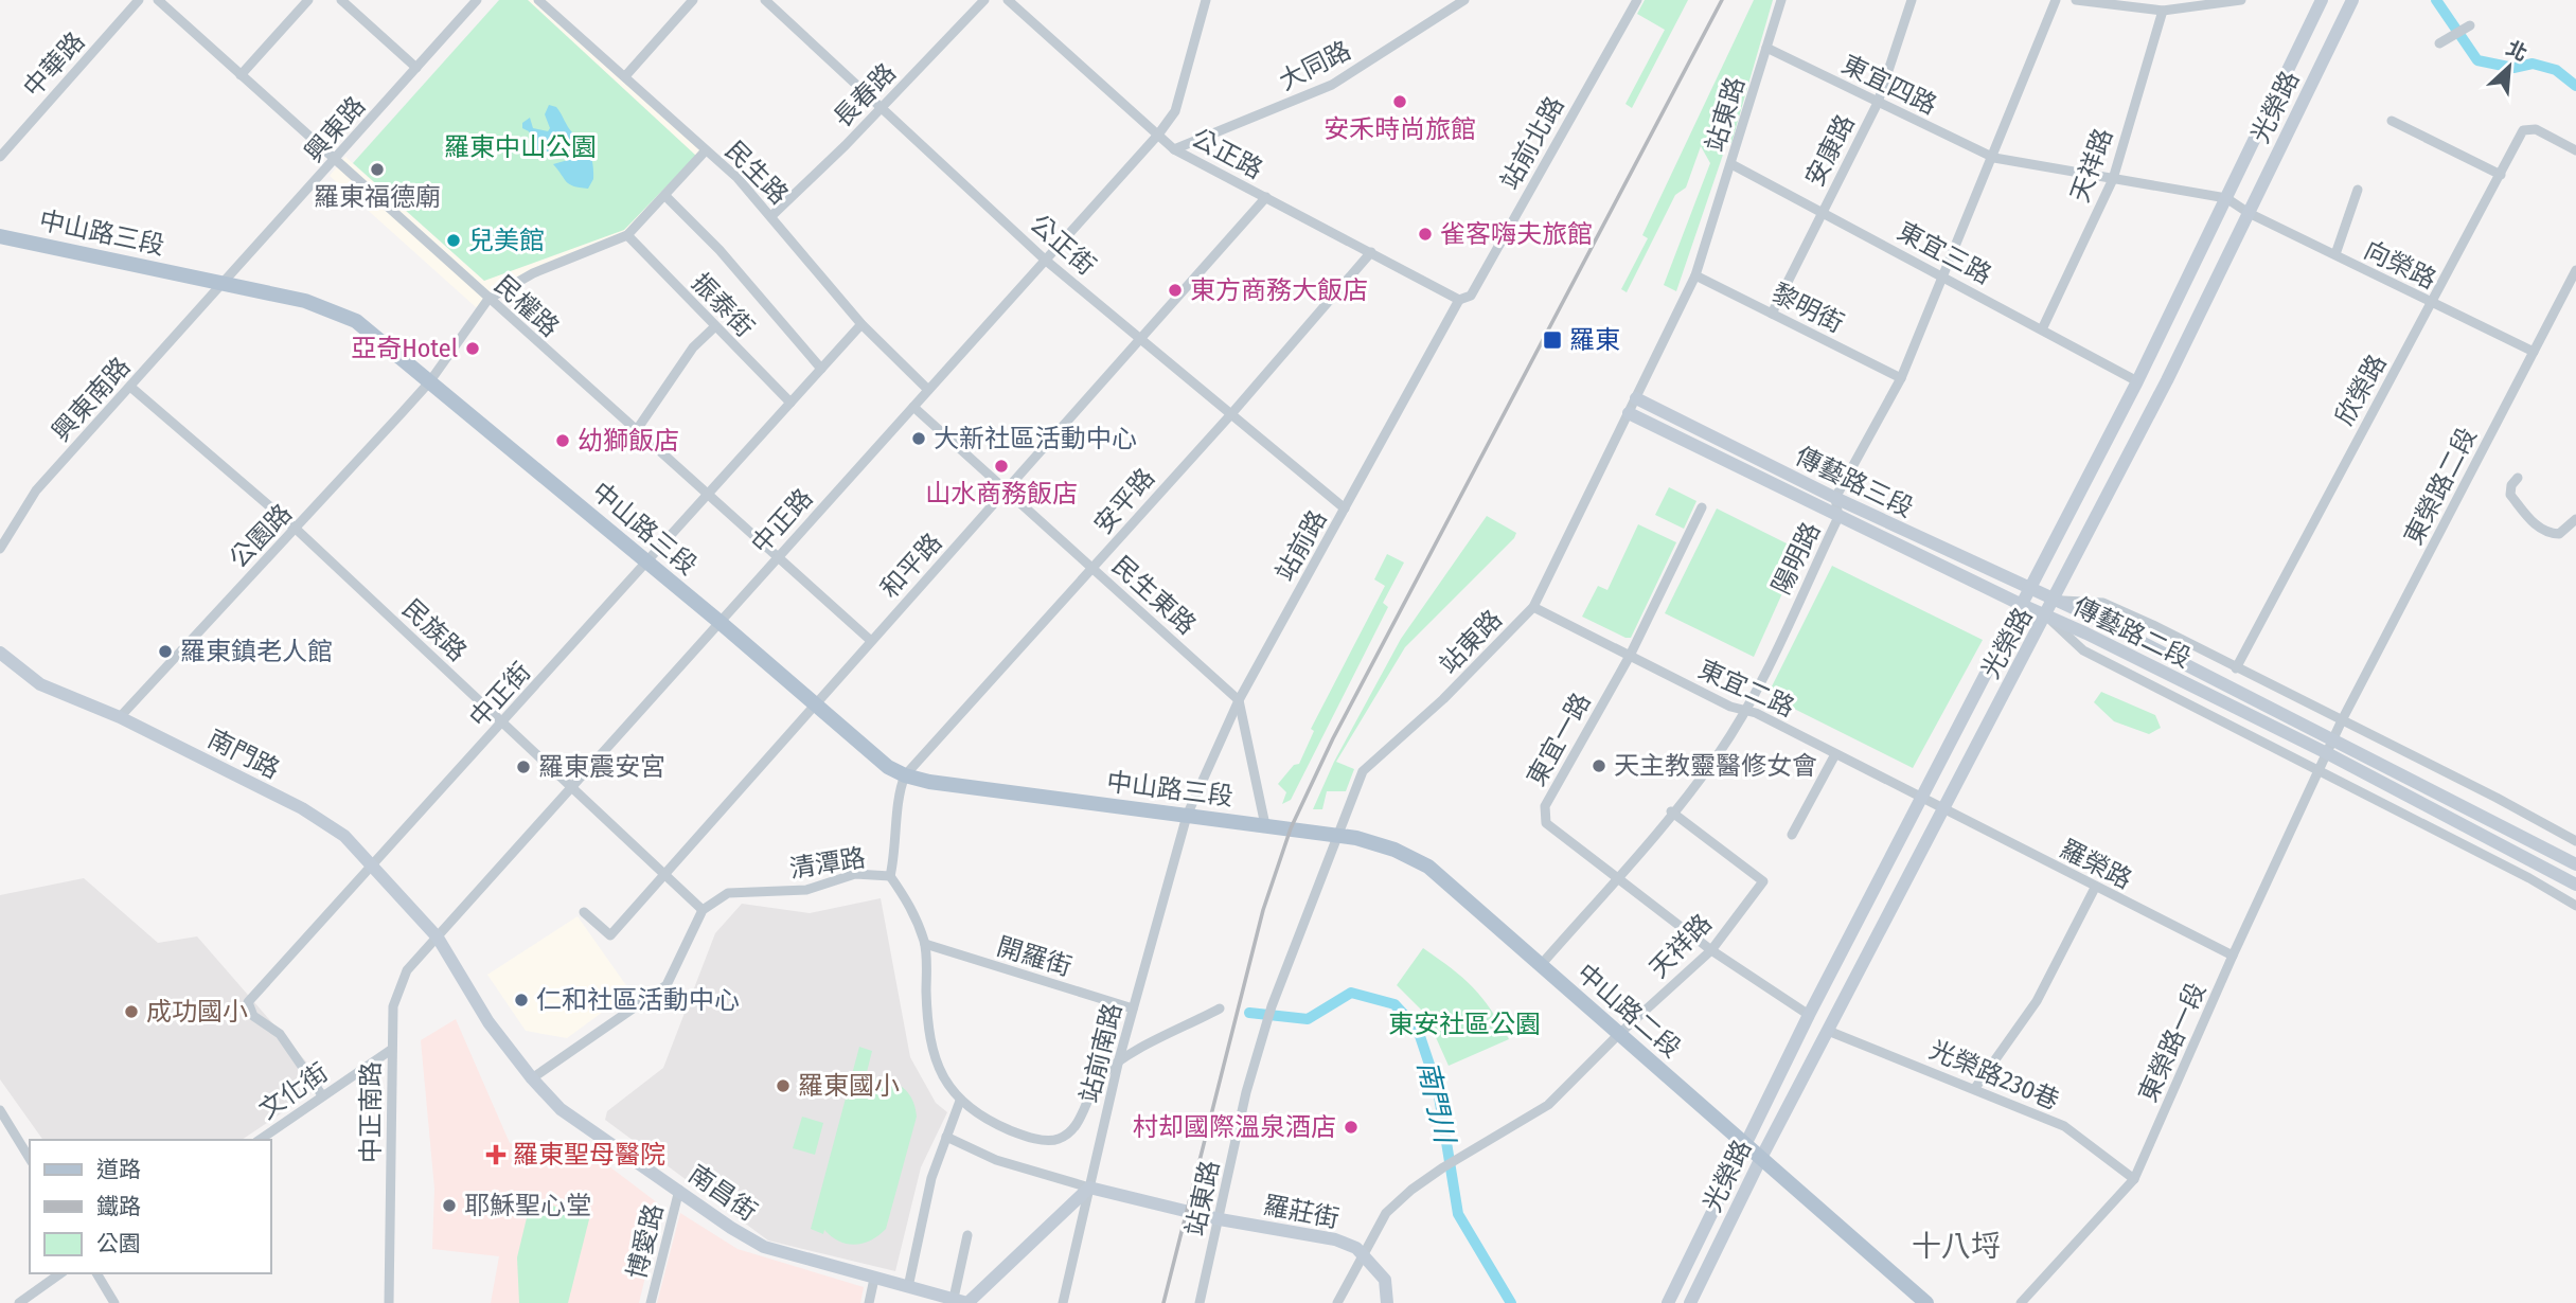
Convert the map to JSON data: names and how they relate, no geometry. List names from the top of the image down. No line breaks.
{"streets":{"main road":["中山路三段","中山路二段"],"street":["中華路","大同路","東宜四路","長春路","光榮路","站東路","興東路","站前北路","安康路","公正路","天祥路","民生路","公正街","東宜三路","向榮路","振泰街","民權路","黎明街","欣榮路","興東南路","傳藝路三段","東榮路二段","安平路","中正路","公園路","站前路","陽明路","和平路","民生東路","民族路","傳藝路二段","東宜二路","中正街","東宜一路","南門路","清潭路","羅榮路","開羅街","東榮路一段","站前南路","光榮路230巷","文化街","中正南路","南昌街","羅莊街","博愛路"]},"crossings":[["大同路","公正路"],["東宜四路","光榮路"],["東宜四路","站東路"],["東宜四路","安康路"],["東宜四路","天祥路"],["東宜四路","向榮路"],["東宜四路","陽明路"],["長春路","民生路"],["長春路","公正街"],["光榮路","東宜三路"],["光榮路","向榮路"],["光榮路","傳藝路三段"],["光榮路","傳藝路二段"],["光榮路","東宜二路"],["光榮路","東宜一路"],["光榮路","羅榮路"],["光榮路","中山路二段"],["光榮路","光榮路230巷"],["站東路","東宜三路"],["站東路","黎明街"],["站東路","傳藝路三段"],["站東路","東宜二路"],["站東路","中山路二段"],["站東路","羅莊街"],["興東路","中山路三段"],["興東路","民權路"],["興東路","興東南路"],["站前北路","公正路"],["站前北路","站前路"],["安康路","東宜三路"],["安康路","黎明街"],["公正路","安平路"],["公正路","中正路"],["公正路","站前路"],["公正路","和平路"],["天祥路","東宜三路"],["天祥路","陽明路"],["天祥路","東宜一路"],["天祥路","中山路二段"],["天祥路","羅莊街"],["民生路","中正路"],["民生路","中正街"],["中山路三段","興東南路"],["中山路三段","安平路"],["中山路三段","中正路"],["中山路三段","公園路"],["中山路三段","站前路"],["中山路三段","和平路"],["中山路三段","中正街"],["中山路三段","中山路二段"],["中山路三段","站前南路"],["公正街","安平路"],["公正街","中正路"],["公正街","站前路"],["公正街","和平路"],["東宜三路","陽明路"],["向榮路","欣榮路"],["向榮路","東榮路二段"],["振泰街","中正街"],["民權路","中正路"],["民權路","公園路"],["民權路","和平路"],["民權路","中正街"],["黎明街","陽明路"],["欣榮路","傳藝路二段"],["興東南路","民族路"],["傳藝路三段","陽明路"],["傳藝路三段","傳藝路二段"],["東榮路二段","傳藝路二段"],["東榮路二段","東榮路一段"],["安平路","民生東路"],["中正路","民生東路"],["中正路","民族路"],["中正路","南門路"],["中正路","中正南路"],["中正路","南昌街"],["公園路","民族路"],["公園路","南門路"],["站前路","民生東路"],["站前路","站前南路"],["陽明路","東宜二路"],["陽明路","東宜一路"],["陽明路","中山路二段"],["和平路","民生東路"],["和平路","民族路"],["民族路","中正街"],["民族路","清潭路"],["傳藝路二段","東榮路一段"],["東宜二路","東宜一路"],["東宜二路","羅榮路"],["中正街","南門路"],["中正街","文化街"],["南門路","中正南路"],["南門路","南昌街"],["清潭路","開羅街"],["清潭路","站前南路"],["羅榮路","東榮路一段"],["開羅街","站前南路"],["東榮路一段","光榮路230巷"],["站前南路","南昌街"],["站前南路","羅莊街"],["文化街","中正南路"],["中正南路","南昌街"],["南昌街","羅莊街"],["南昌街","博愛路"]],"districts":["十八埒"],"water":["南門川"],"parks":["羅東中山公園","東安社區公園"],"places":{"other":["安禾時尚旅館","羅東福德廟","雀客嗨夫旅館","兒美館","東方商務大飯店","亞奇Hotel","大新社區活動中心","幼獅飯店","山水商務飯店","羅東鎮老人館","天主教靈醫修女會","羅東震安宮","仁和社區活動中心","成功國小","羅東國小","村却國際溫泉酒店","耶穌聖心堂"],"transit":["羅東"],"health":["羅東聖母醫院"]},"legend":["道路","鐵路","公園"],"north":"top right"}
